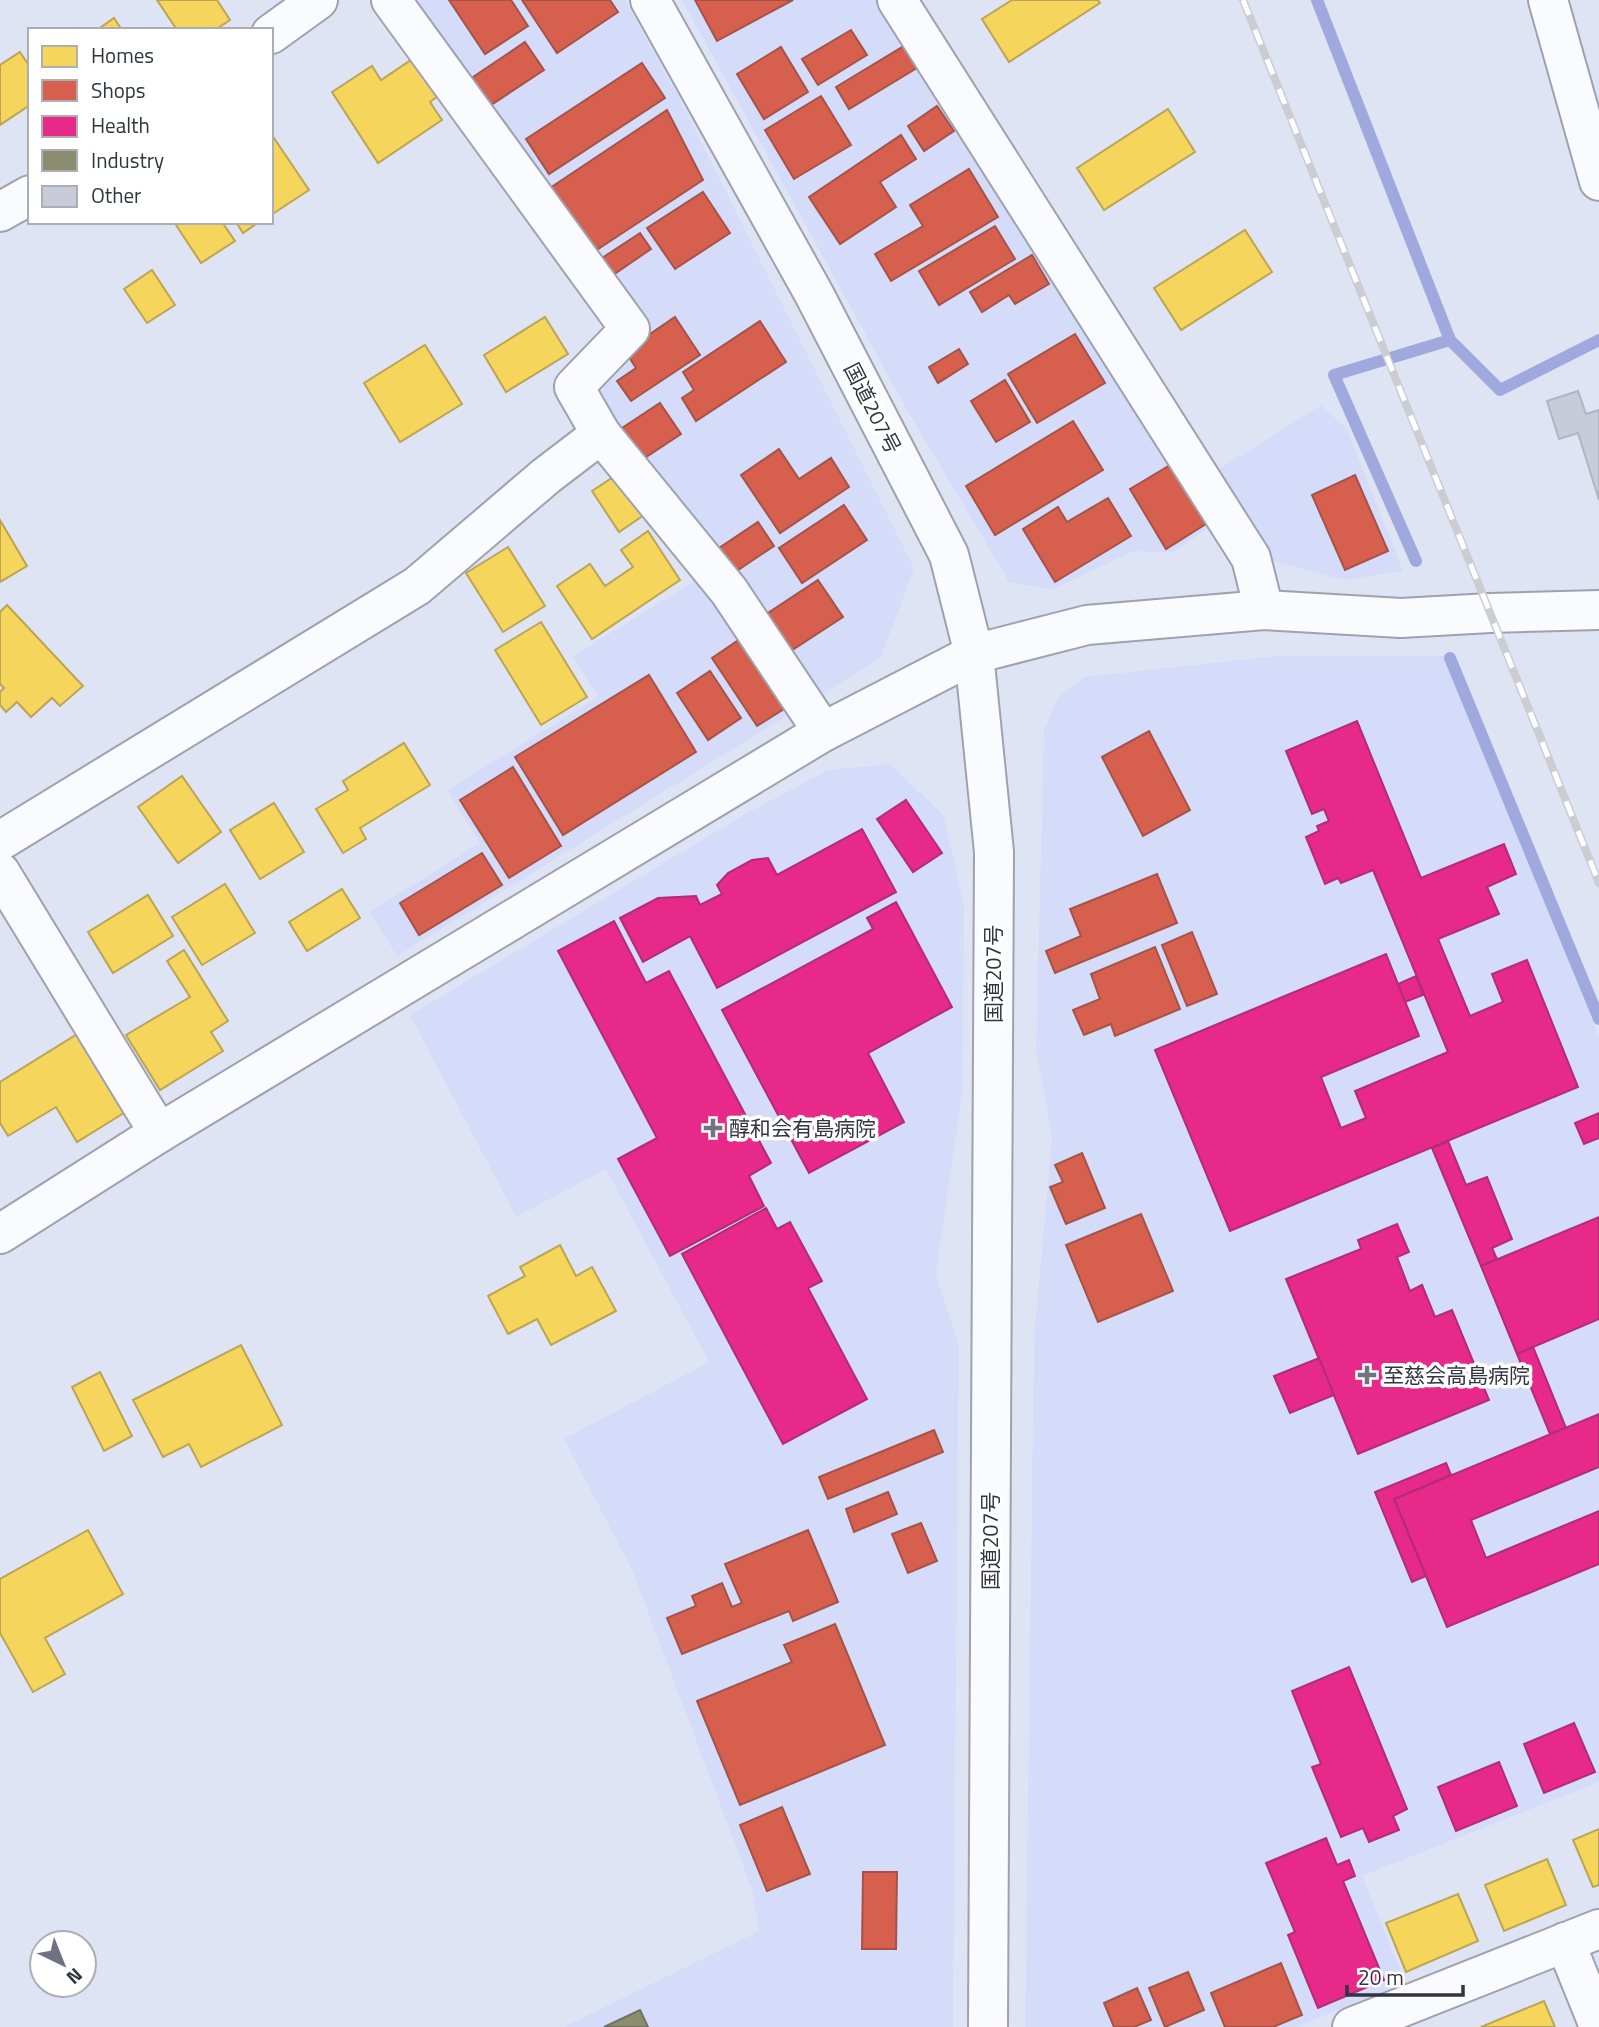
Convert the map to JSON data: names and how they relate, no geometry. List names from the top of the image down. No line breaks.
{"streets":{"main road":["国道207号"]},"places":{"health":["醇和会有島病院","至慈会高島病院"]},"legend":["Homes","Shops","Health","Industry","Other"],"scale_bar":"20 m","north":"bottom right"}
